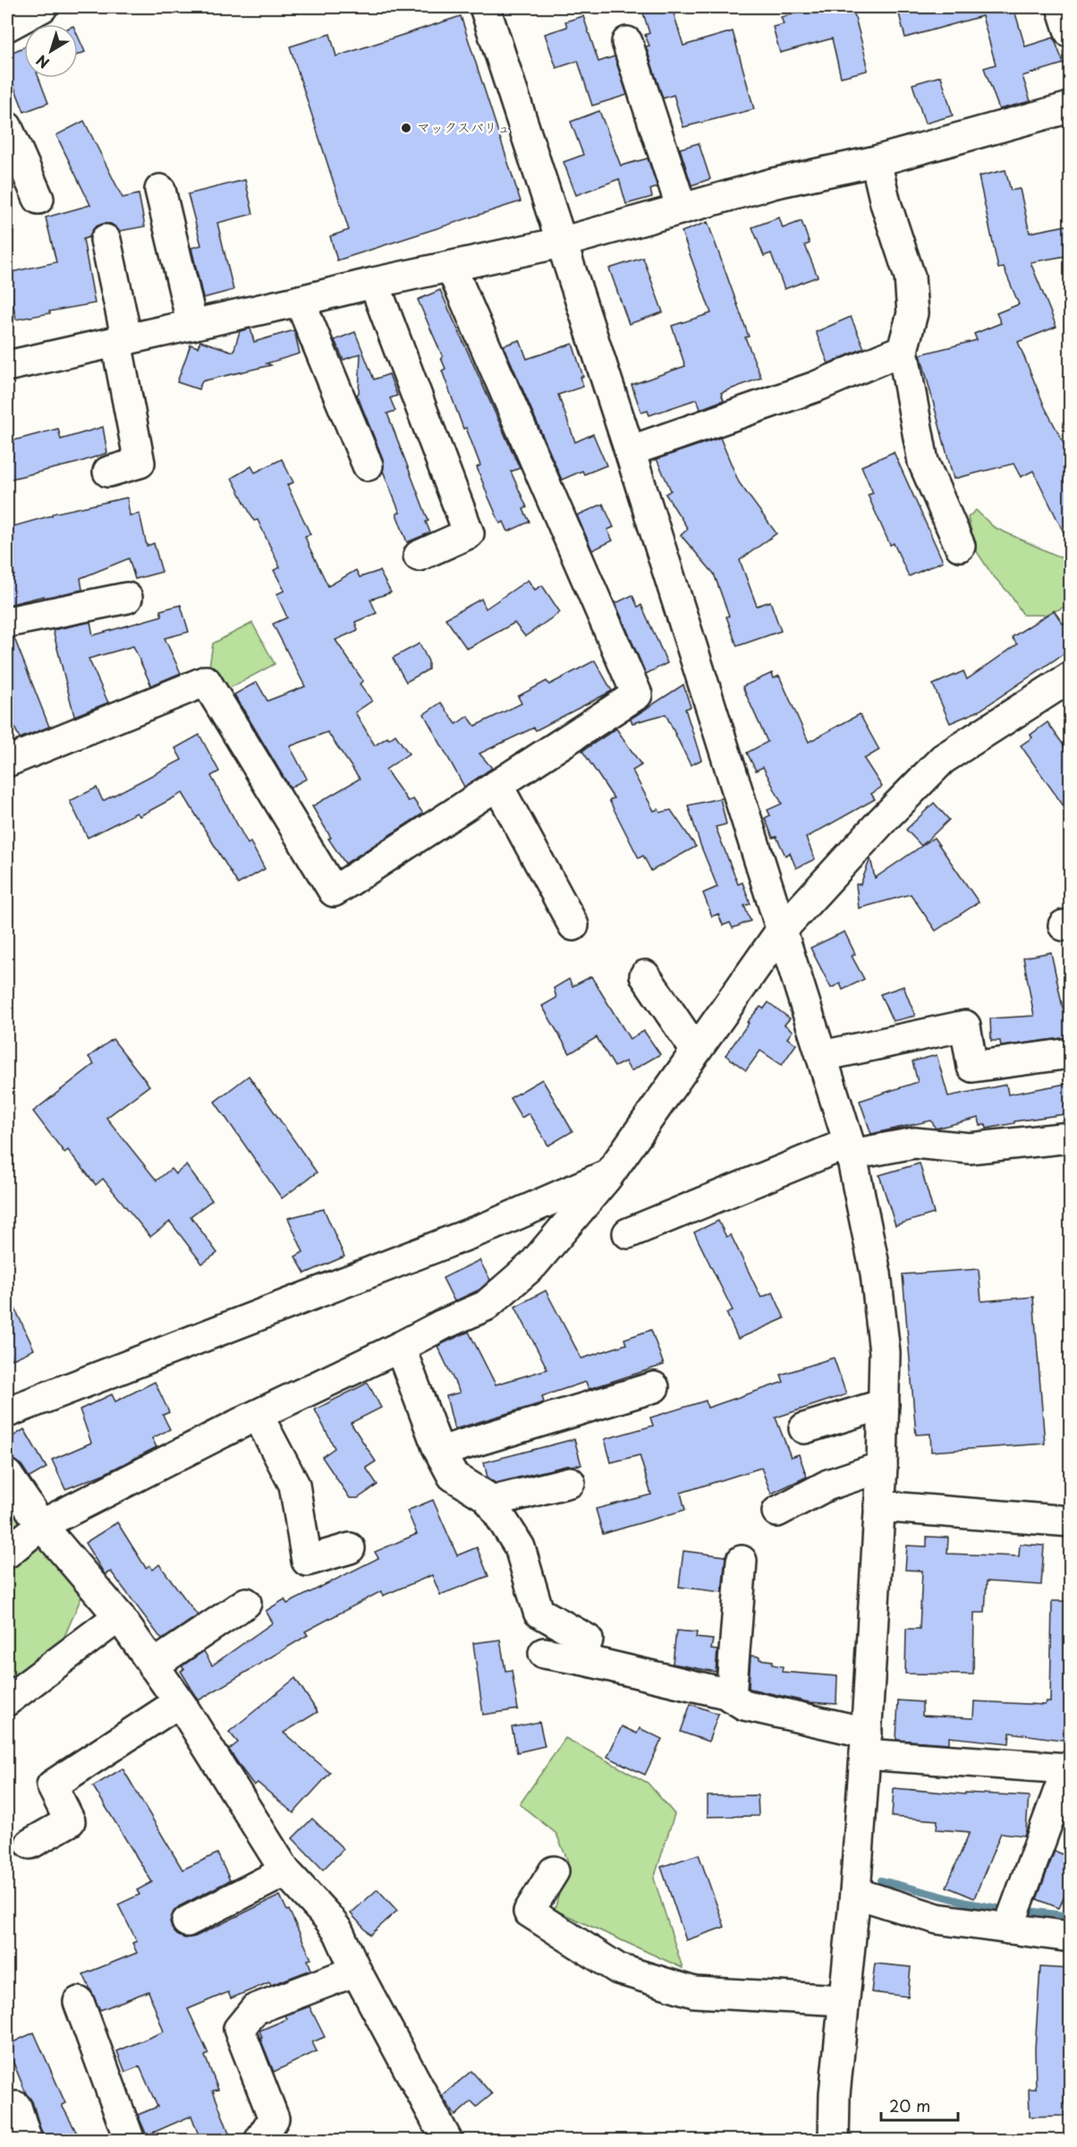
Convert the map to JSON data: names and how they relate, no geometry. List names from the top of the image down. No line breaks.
{"places":["マックスバリュ"],"scale_bar":"20 m","north":"bottom left"}
